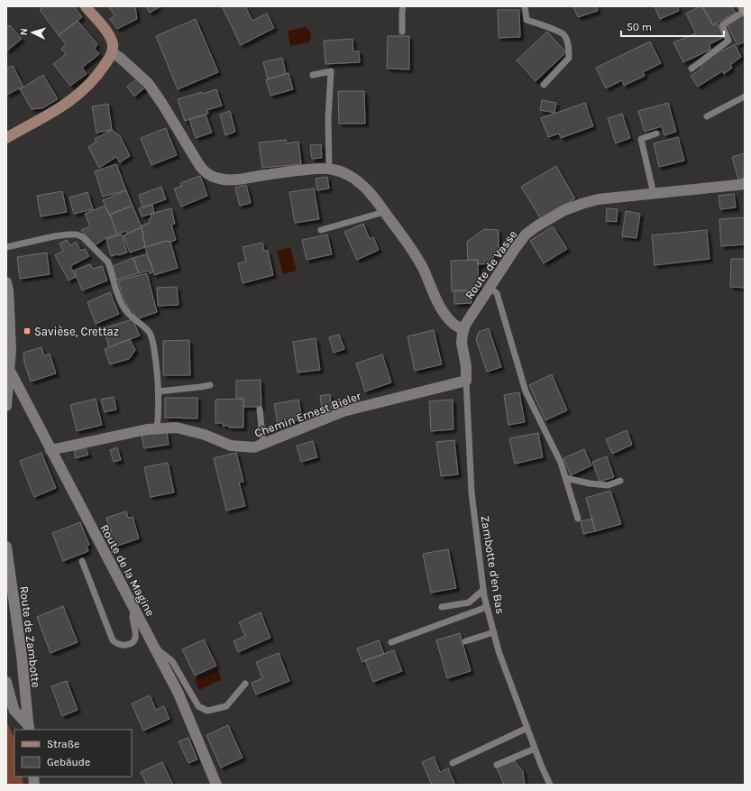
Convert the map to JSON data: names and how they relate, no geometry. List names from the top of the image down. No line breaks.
{"streets":{"street":["Route de Vasse","Chemin Ernest Bieler","Route de la Magine","Route de Zambotte"],"lane":["Zambotte d'en Bas"]},"crossings":[["Route de Vasse","Chemin Ernest Bieler"],["Route de Vasse","Zambotte d'en Bas"],["Chemin Ernest Bieler","Zambotte d'en Bas"],["Chemin Ernest Bieler","Route de la Magine"]],"places":{"transit":["Savièse, Crettaz"]},"legend":["Straße","Gebäude"],"scale_bar":"50 m","north":"left"}
